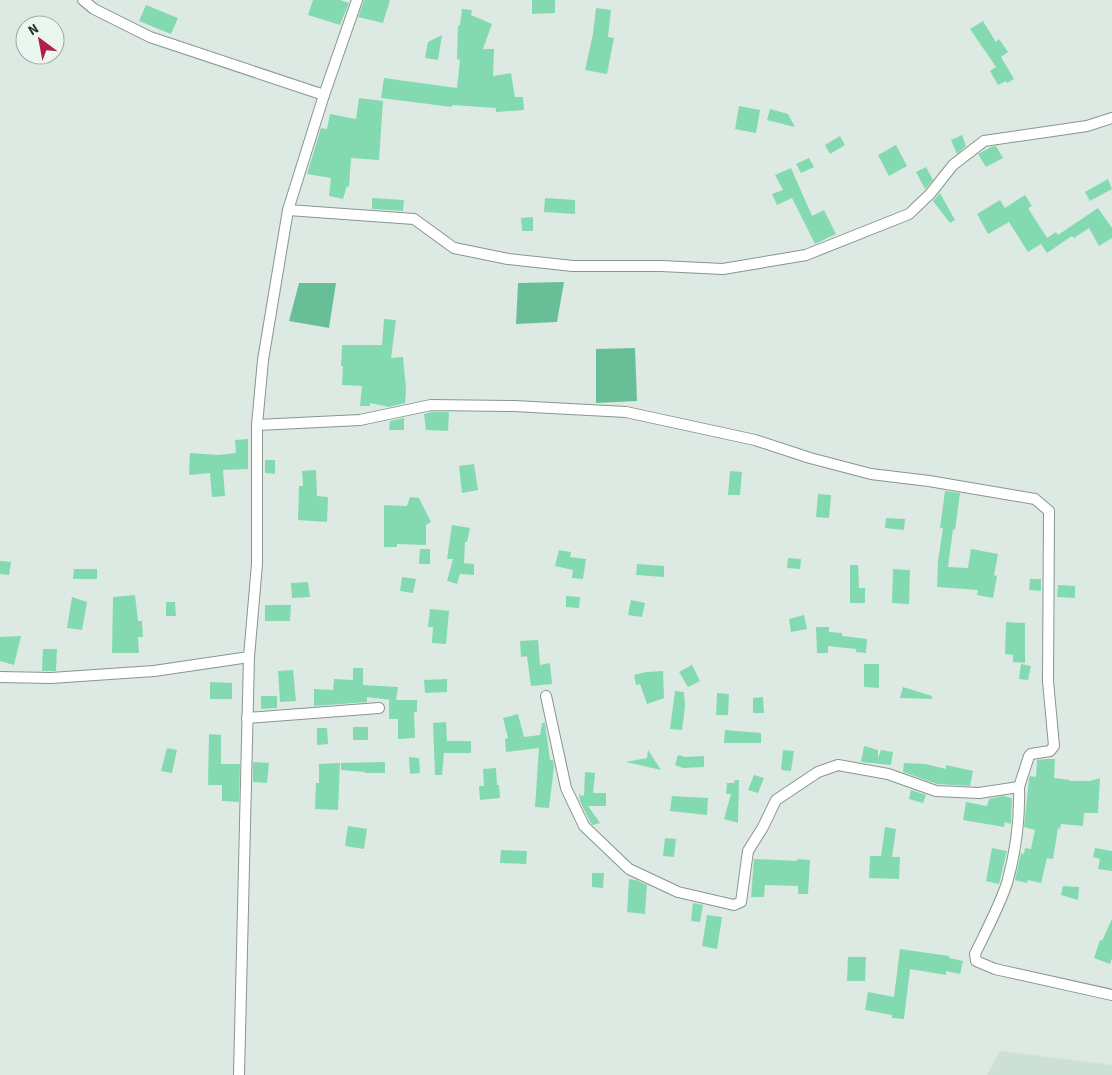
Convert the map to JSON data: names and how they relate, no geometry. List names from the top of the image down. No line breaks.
{"north":"top left"}
